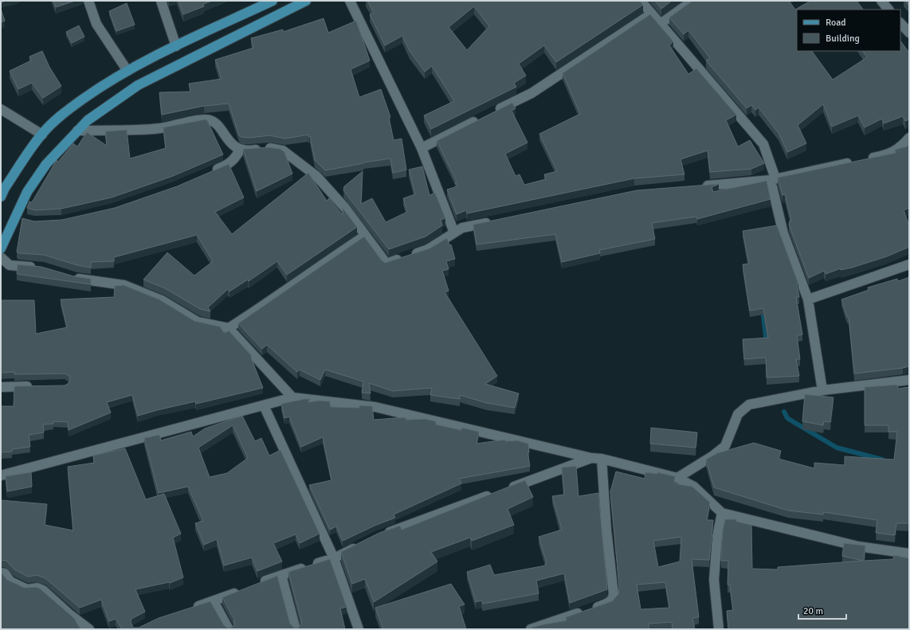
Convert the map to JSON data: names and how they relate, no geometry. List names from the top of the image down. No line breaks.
{"legend":["Road","Building"],"scale_bar":"20 m"}
